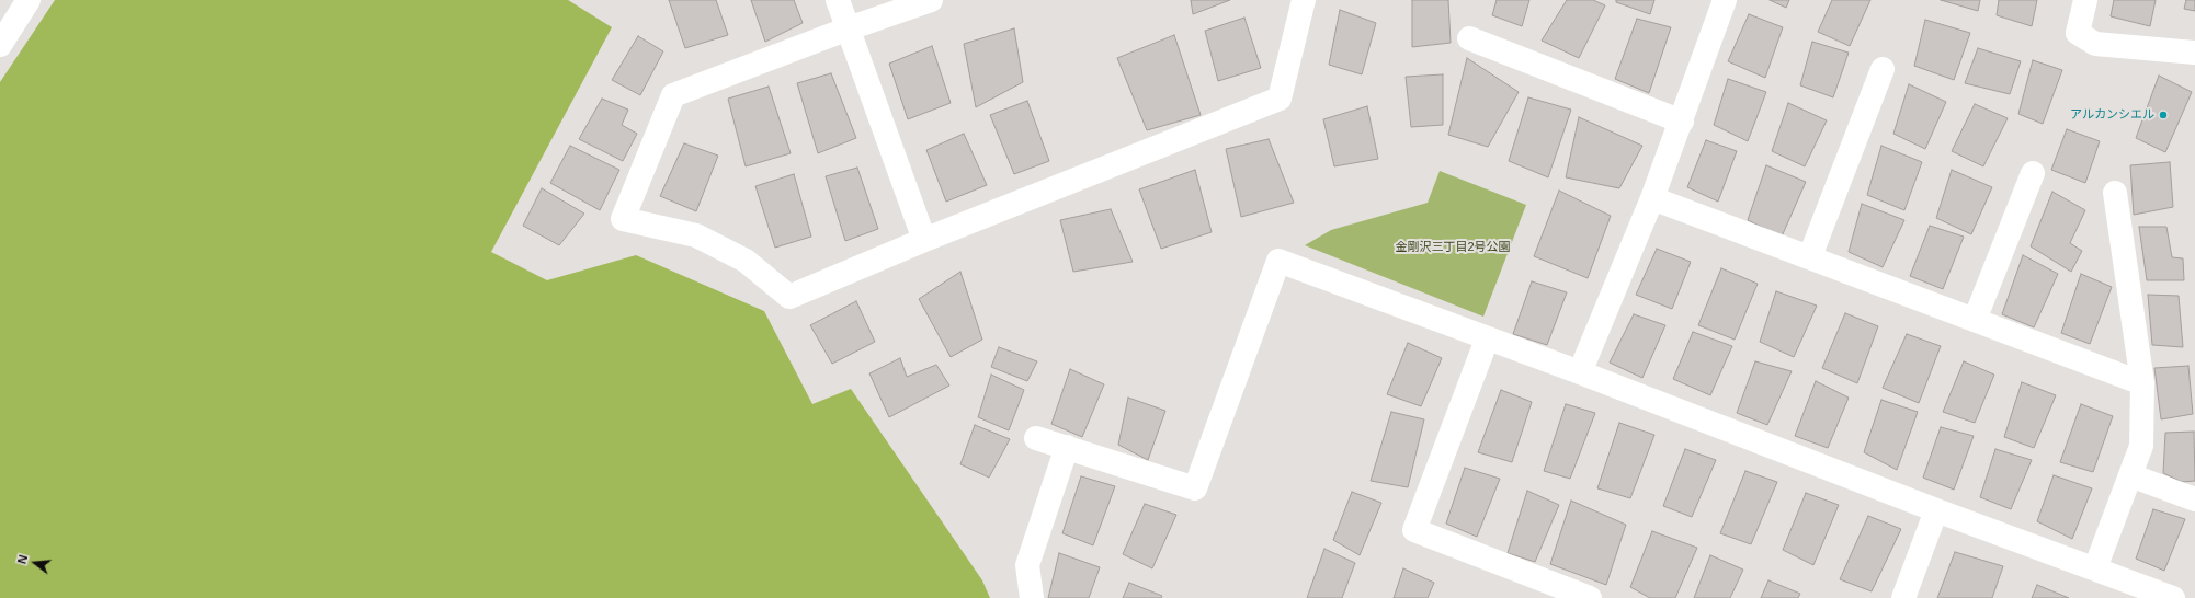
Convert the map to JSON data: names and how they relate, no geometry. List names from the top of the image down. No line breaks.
{"parks":["金剛沢三丁目2号公園"],"places":["アルカンシエル"],"north":"left"}
